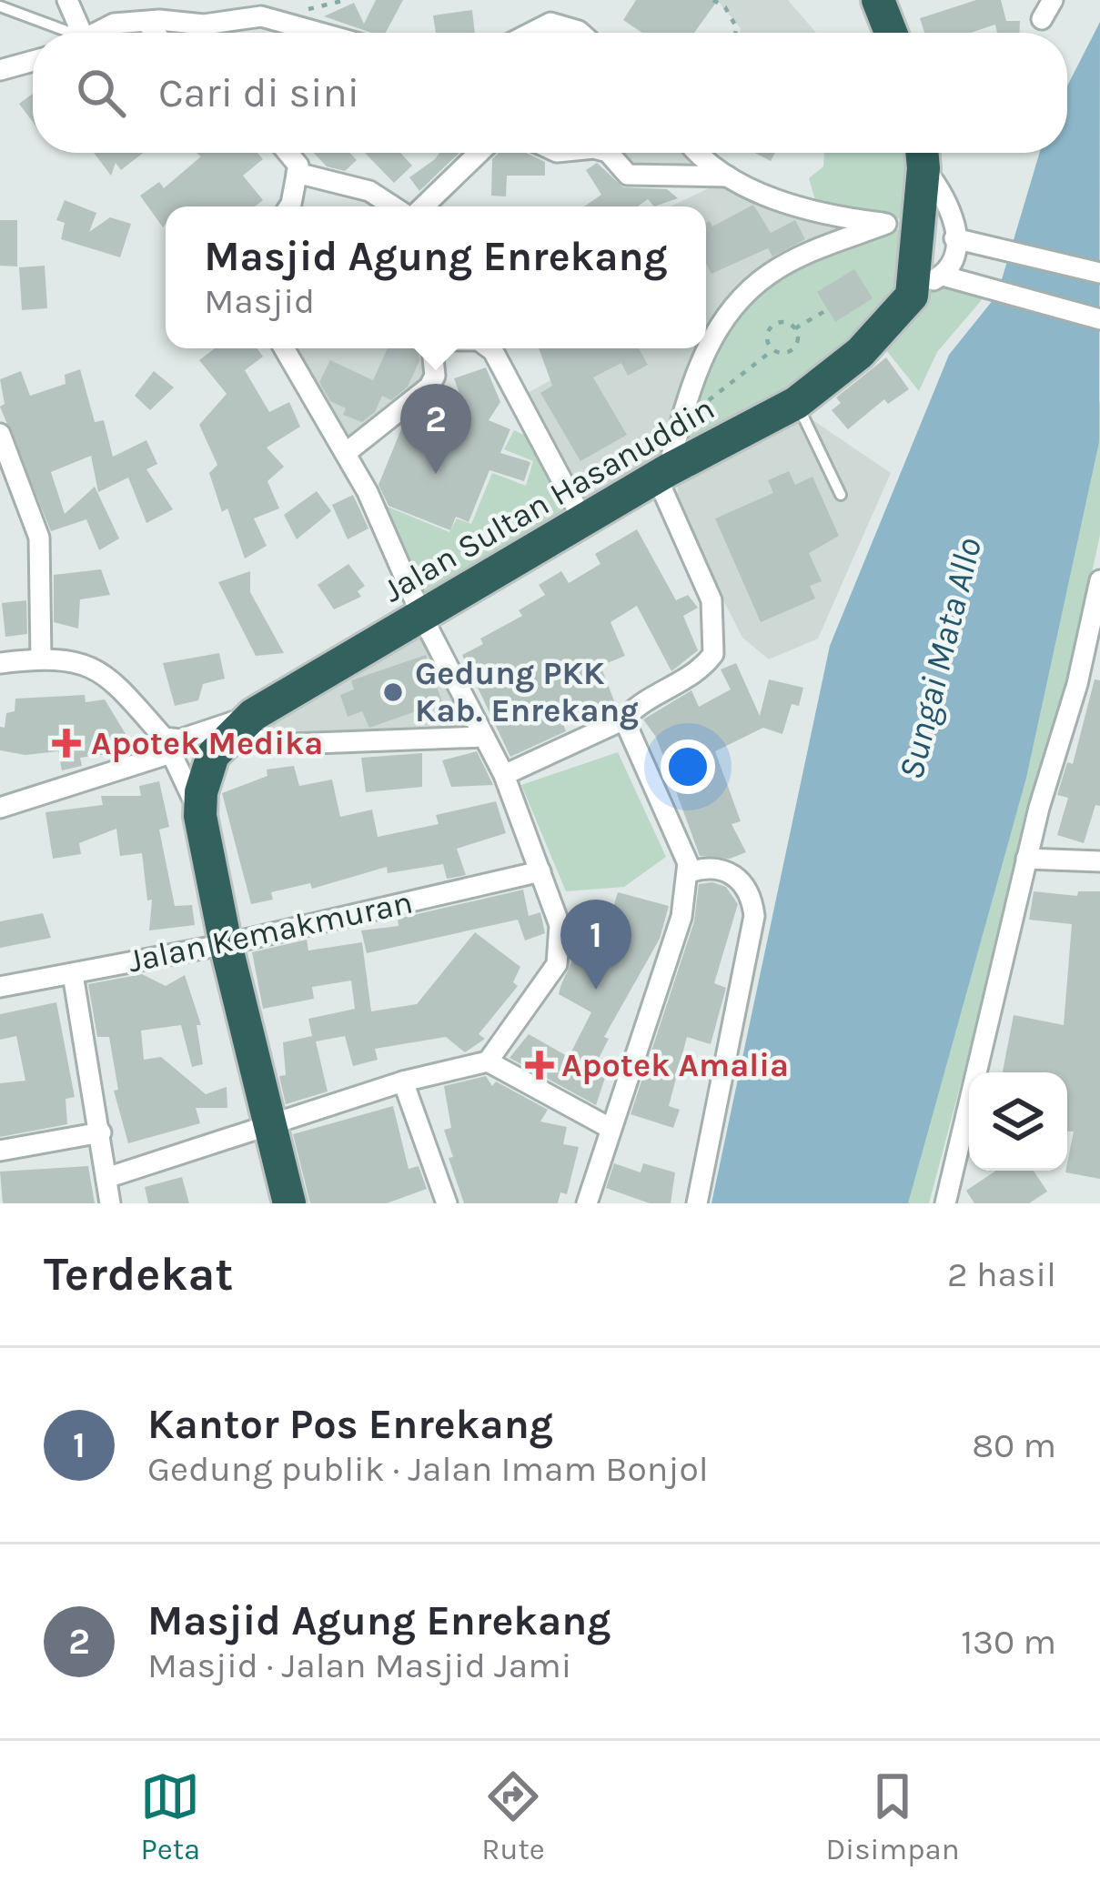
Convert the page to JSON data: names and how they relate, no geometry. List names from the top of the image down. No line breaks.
{"streets":{"highway":["Jalan Sultan Hasanuddin"],"street":["Jalan Kemakmuran"]},"water":["Sungai Mata Allo"],"places":{"other":["Gedung PKK Kab. Enrekang"],"health":["Apotek Medika","Apotek Amalia"]},"page":{"search":"Cari di sini","popup":["Masjid Agung Enrekang","Masjid"],"pins":["2","1"],"heading":["Terdekat","2 hasil"],"list":[{"mark":"1","name":"Kantor Pos Enrekang","note":"Gedung publik · Jalan Imam Bonjol","value":"80 m"},{"mark":"2","name":"Masjid Agung Enrekang","note":"Masjid · Jalan Masjid Jami","value":"130 m"}],"nav":["Peta","Rute","Disimpan"]}}
